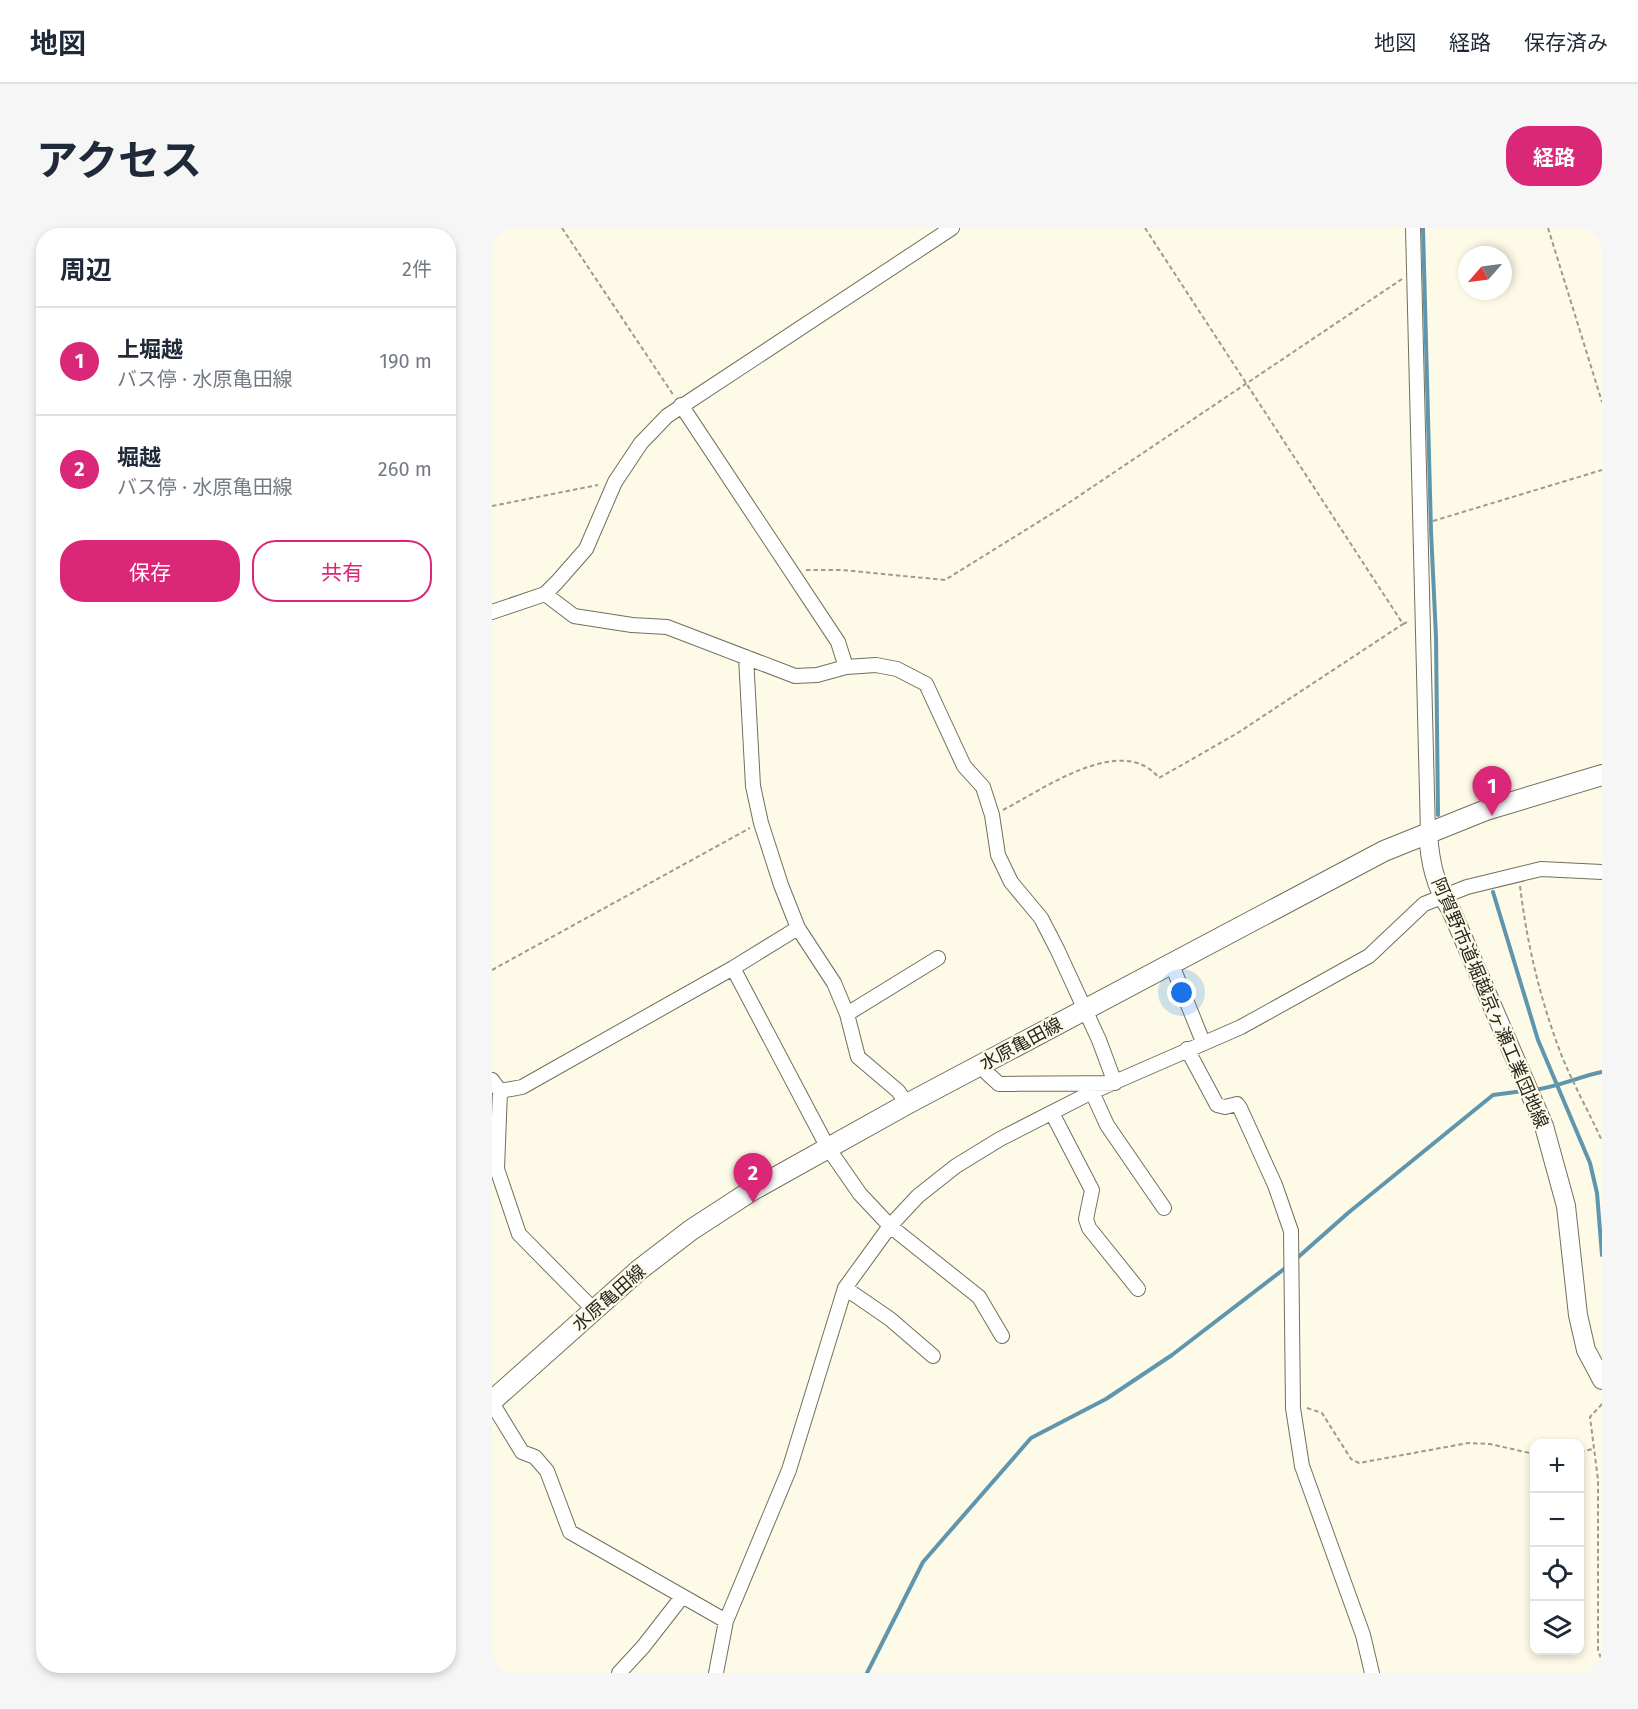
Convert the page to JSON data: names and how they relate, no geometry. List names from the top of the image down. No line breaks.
{"streets":{"main road":["水原亀田線"],"street":["阿賀野市道堀越京ヶ瀬工業団地線"]},"crossings":[["阿賀野市道堀越京ヶ瀬工業団地線","水原亀田線"]],"north":"bottom left","page":{"header":"地図","nav":["地図","経路","保存済み"],"title":"アクセス","buttons":["経路",["保存","共有"]],"heading":["周辺","2件"],"list":[{"mark":"1","name":"上堀越","note":"バス停 · 水原亀田線","value":"190 m"},{"mark":"2","name":"堀越","note":"バス停 · 水原亀田線","value":"260 m"}],"pins":["1","2"],"map_buttons":["+","−"]}}
